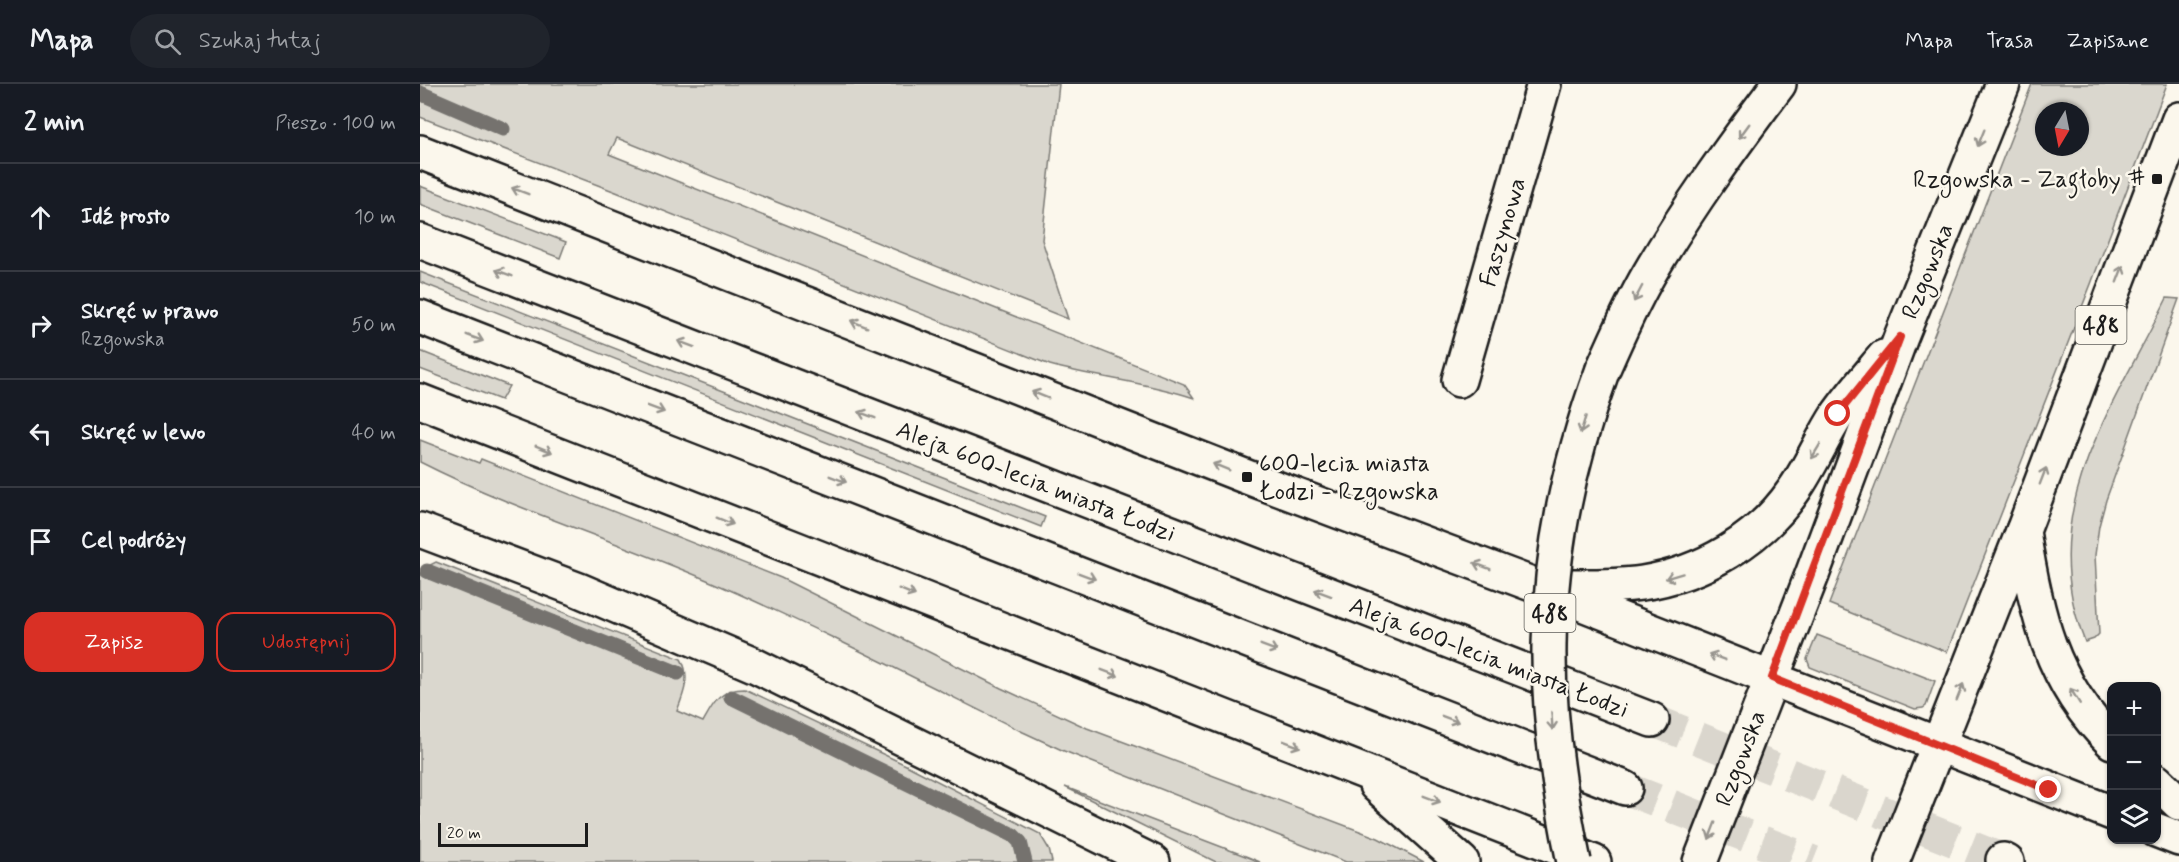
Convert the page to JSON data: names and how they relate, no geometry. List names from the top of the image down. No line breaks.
{"streets":{"main road":["Faszynowa","Rzgowska","488","Aleja 600-lecia miasta Łodzi"]},"places":{"transit":["Rzgowska - Zagłoby #","600-lecia miasta Łodzi - Rzgowska"]},"scale_bar":"20 m","north":"bottom","page":{"header":"Mapa","search":"Szukaj tutaj","nav":["Mapa","Trasa","Zapisane"],"heading":["2 min","Pieszo · 100 m"],"list":[["Idź prosto","10 m"],["Skręć w prawo","Rzgowska","50 m"],["Skręć w lewo","40 m"],"Cel podróży"],"buttons":["Zapisz","Udostępnij"],"map_buttons":["+","−"],"scale":"20 m"}}
